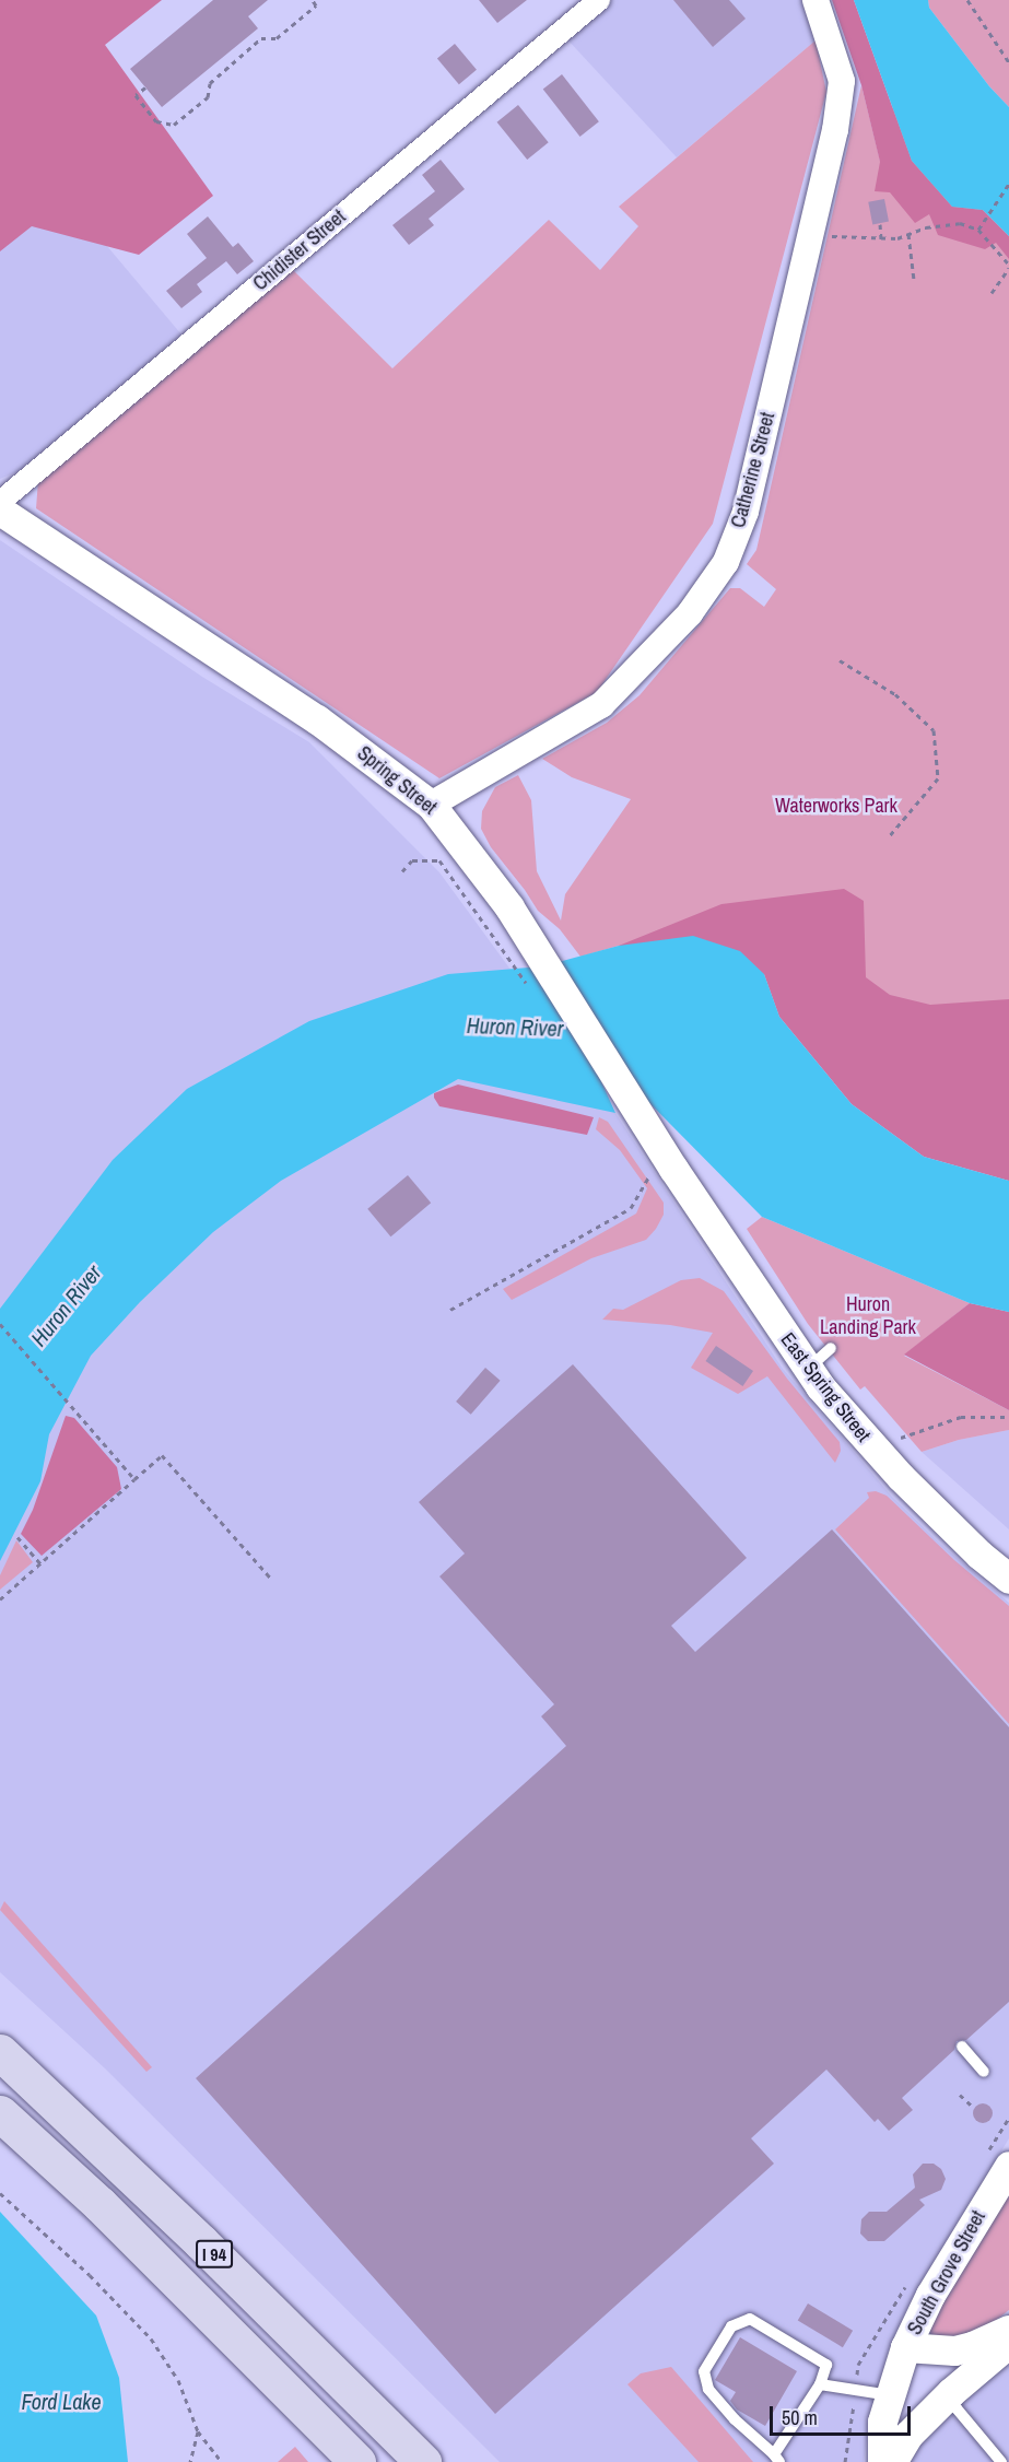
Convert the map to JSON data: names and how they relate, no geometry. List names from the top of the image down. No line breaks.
{"streets":{"highway":["I 94"],"main road":["Spring Street","East Spring Street","South Grove Street"],"street":["Chidister Street","Catherine Street"]},"crossings":[["Catherine Street","Spring Street"],["Spring Street","East Spring Street"]],"water":["Huron River","Ford Lake"],"parks":["Waterworks Park","Huron Landing Park"],"scale_bar":"50 m"}
